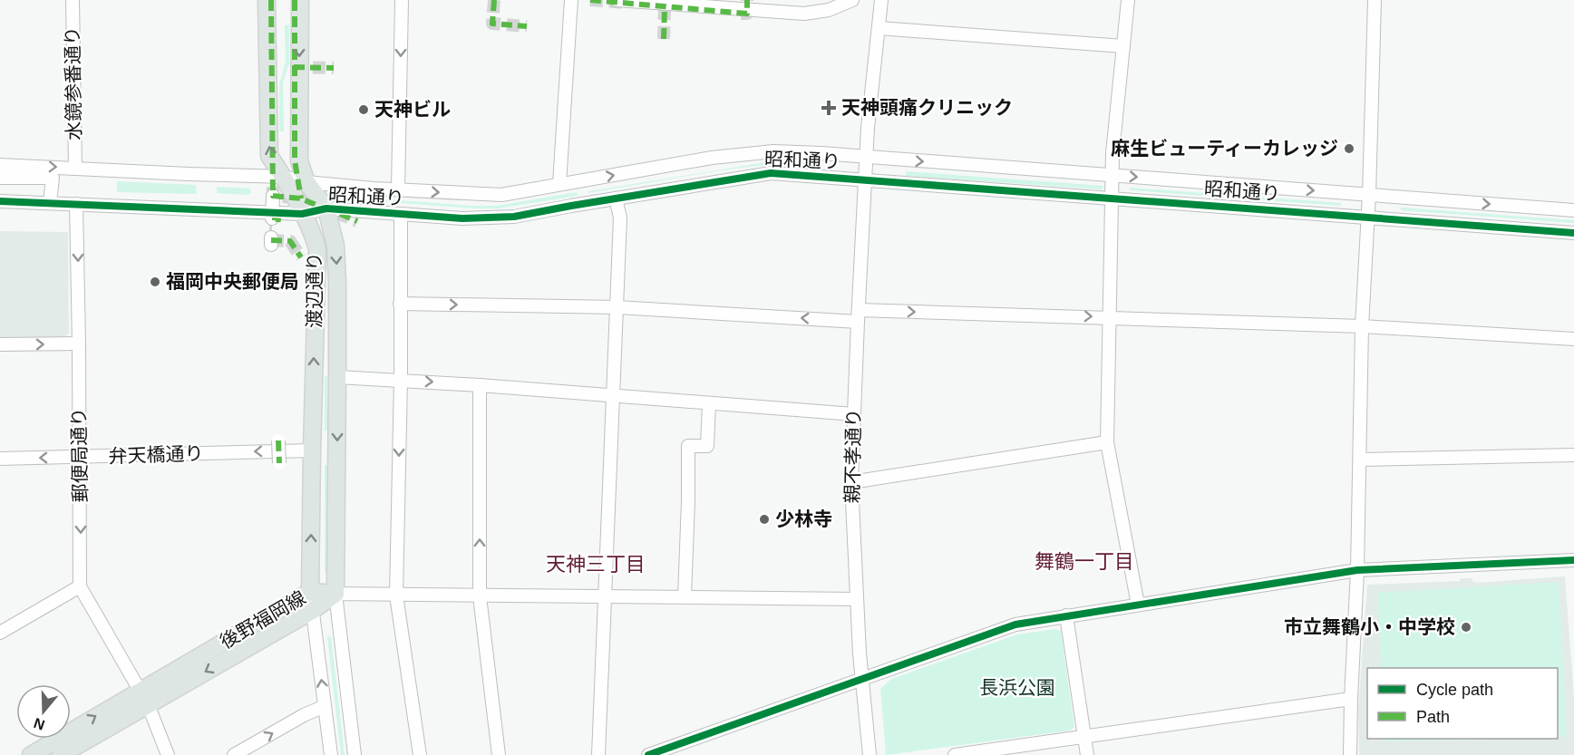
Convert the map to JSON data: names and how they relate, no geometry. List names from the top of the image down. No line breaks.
{"streets":{"main road":["渡辺通り","後野福岡線"],"street":["水鏡参番通り","昭和通り","郵便局通り","弁天橋通り","親不孝通り"]},"crossings":[["水鏡参番通り","昭和通り"],["昭和通り","渡辺通り"],["昭和通り","郵便局通り"],["昭和通り","親不孝通り"],["渡辺通り","弁天橋通り"],["渡辺通り","後野福岡線"],["郵便局通り","弁天橋通り"],["郵便局通り","後野福岡線"]],"one_way":["郵便局通り","弁天橋通り"],"districts":["舞鶴一丁目","天神三丁目"],"parks":["長浜公園"],"places":{"health":["天神頭痛クリニック"],"other":["天神ビル","麻生ビューティーカレッジ","福岡中央郵便局","少林寺","市立舞鶴小・中学校"]},"legend":["Cycle path","Path"],"north":"bottom"}
